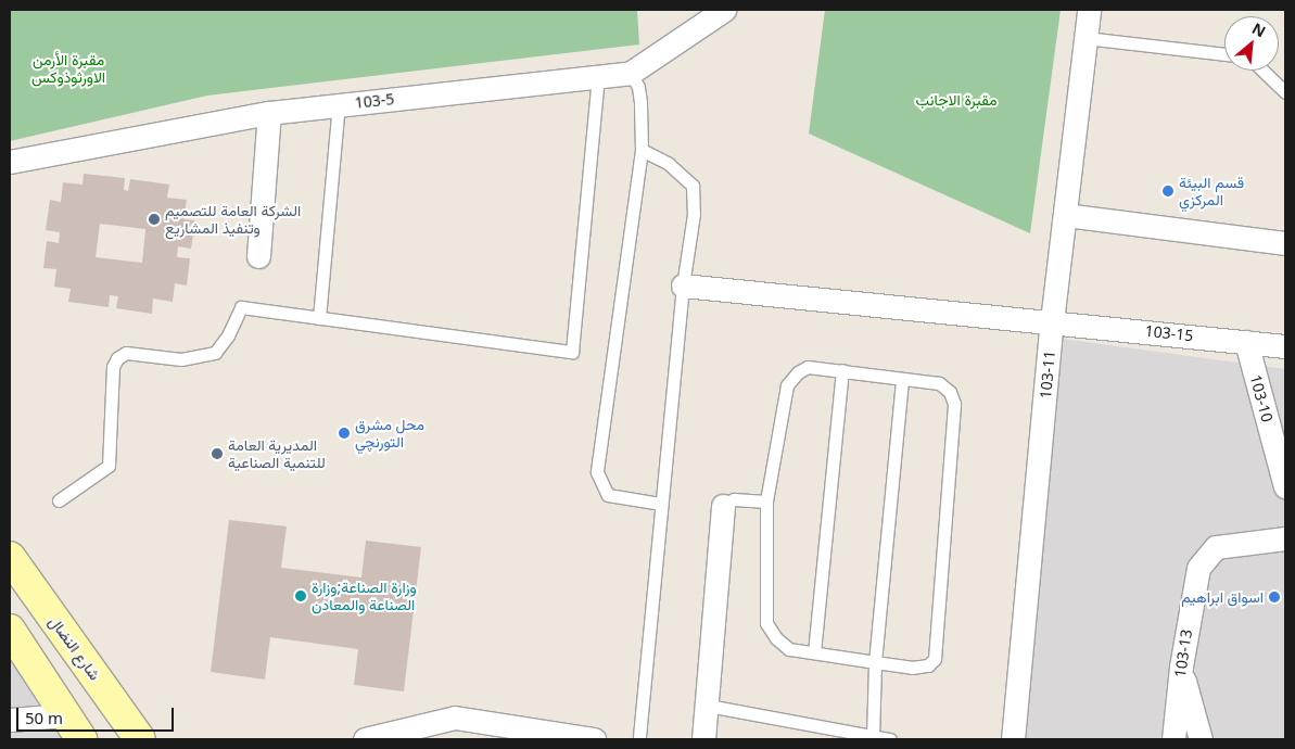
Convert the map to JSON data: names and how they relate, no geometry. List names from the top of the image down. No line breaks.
{"streets":{"main road":["شارع النضال"],"street":["103-5","103-15","103-11","103-10","103-13"]},"crossings":[["103-15","103-11"],["103-15","103-10"]],"parks":["مقبرة الأرمن الاورثوذوكس","مقبرة الاجانب"],"places":["قسم البيئة المركزي","الشركة العامة للتصميم وتنفيذ المشاريع","محل مشرق التورنچي","المديرية العامة للتنمية الصناعية","وزارة الصناعة;وزارة الصناعة والمعادن","اسواق ابراهيم"],"scale_bar":"50 m","north":"top right"}
